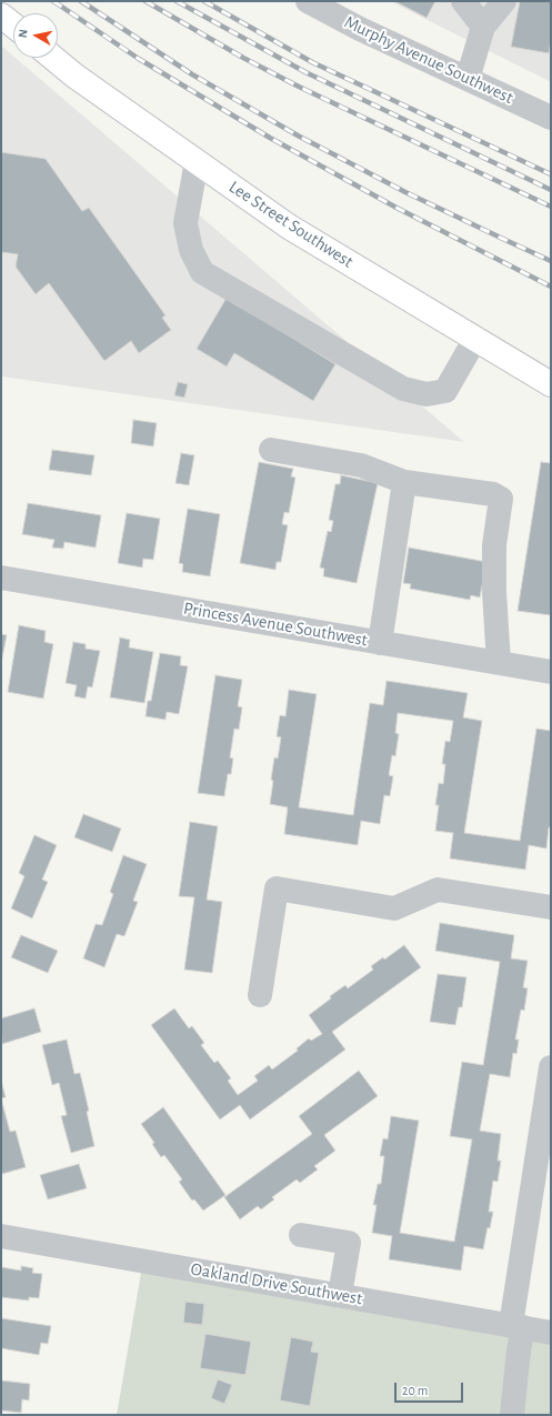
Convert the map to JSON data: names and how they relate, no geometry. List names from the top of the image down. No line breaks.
{"streets":{"main road":["Lee Street Southwest"],"street":["Murphy Avenue Southwest","Princess Avenue Southwest","Oakland Drive Southwest"]},"scale_bar":"20 m","north":"left"}
